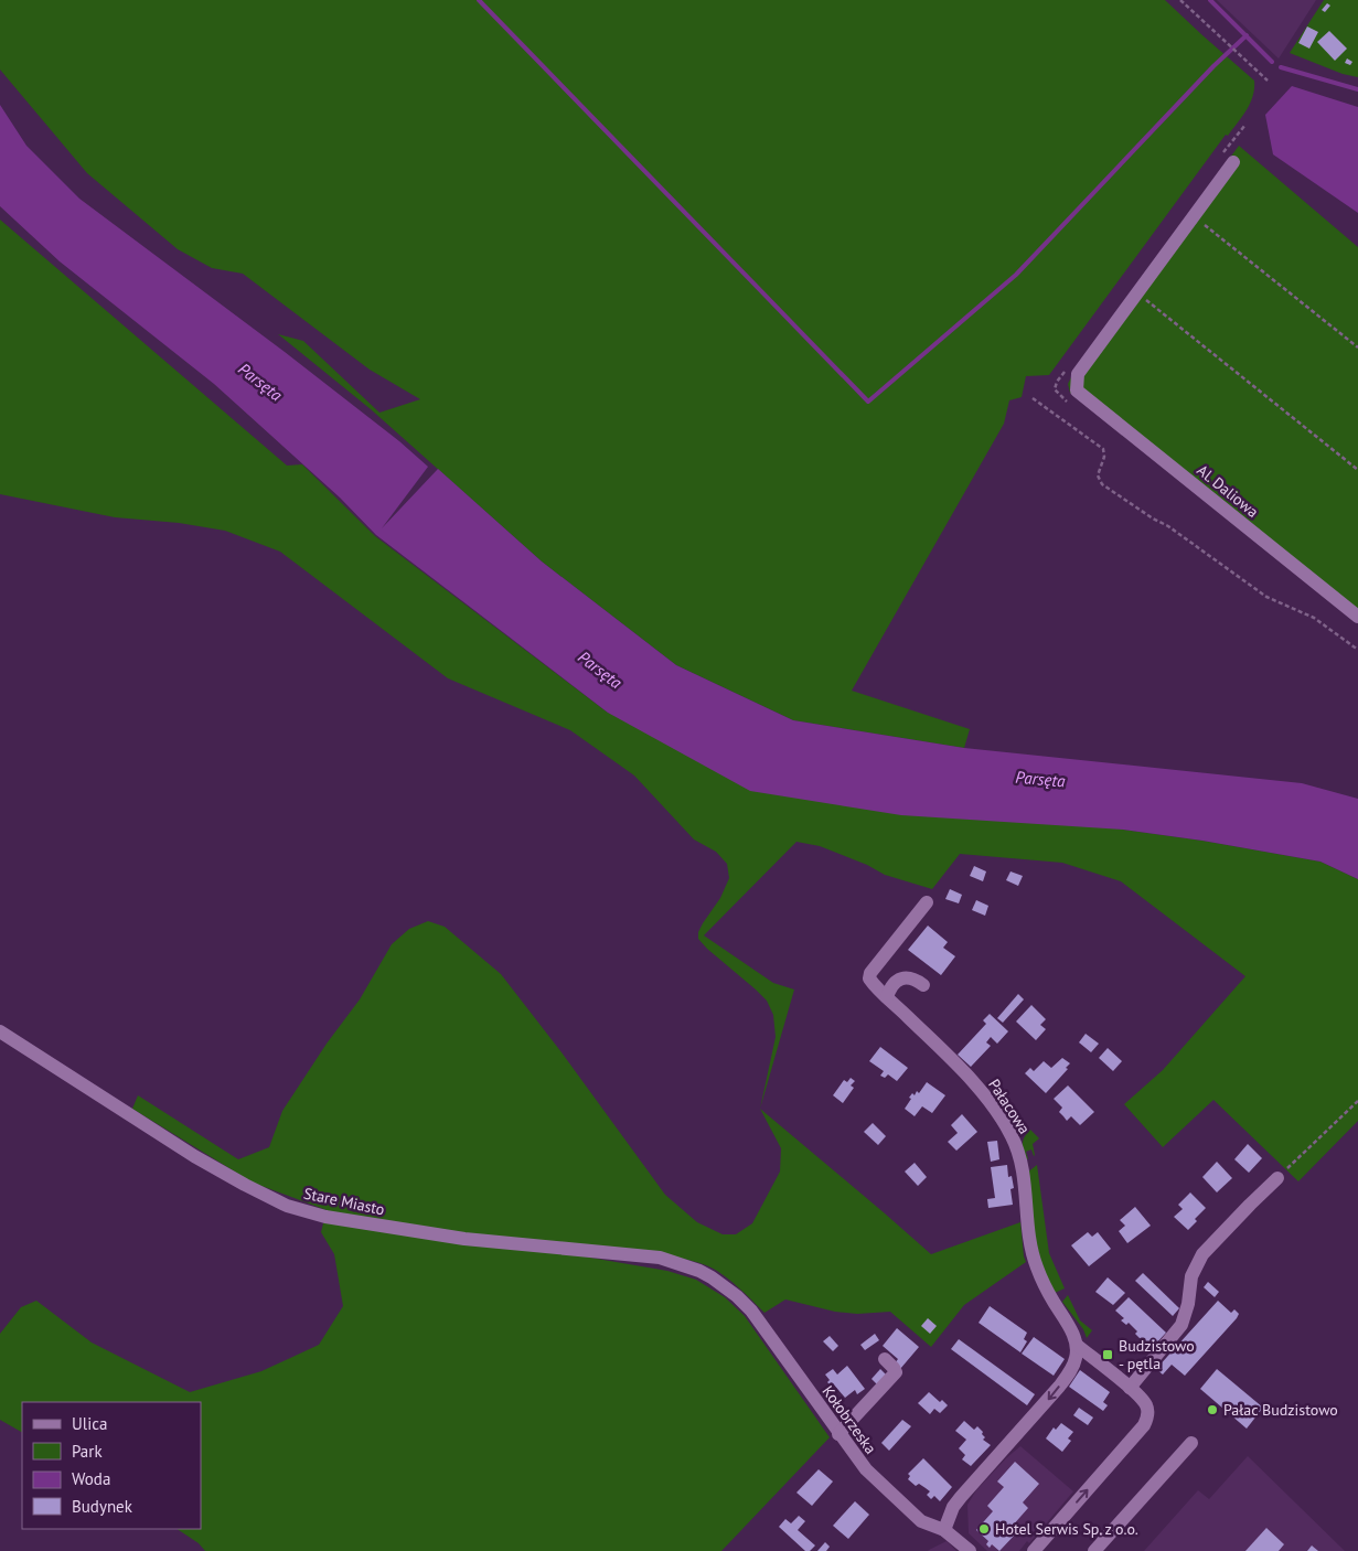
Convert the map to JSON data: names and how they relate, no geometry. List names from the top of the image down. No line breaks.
{"streets":{"street":["Al. Daliowa","Pałacowa","Stare Miasto","Kołobrzeska"]},"crossings":[["Stare Miasto","Kołobrzeska"]],"water":["Parsęta"],"places":{"transit":["Budzistowo - pętla"],"other":["Pałac Budzistowo","Hotel Serwis Sp. z o.o."]},"legend":["Ulica","Park","Woda","Budynek"]}
